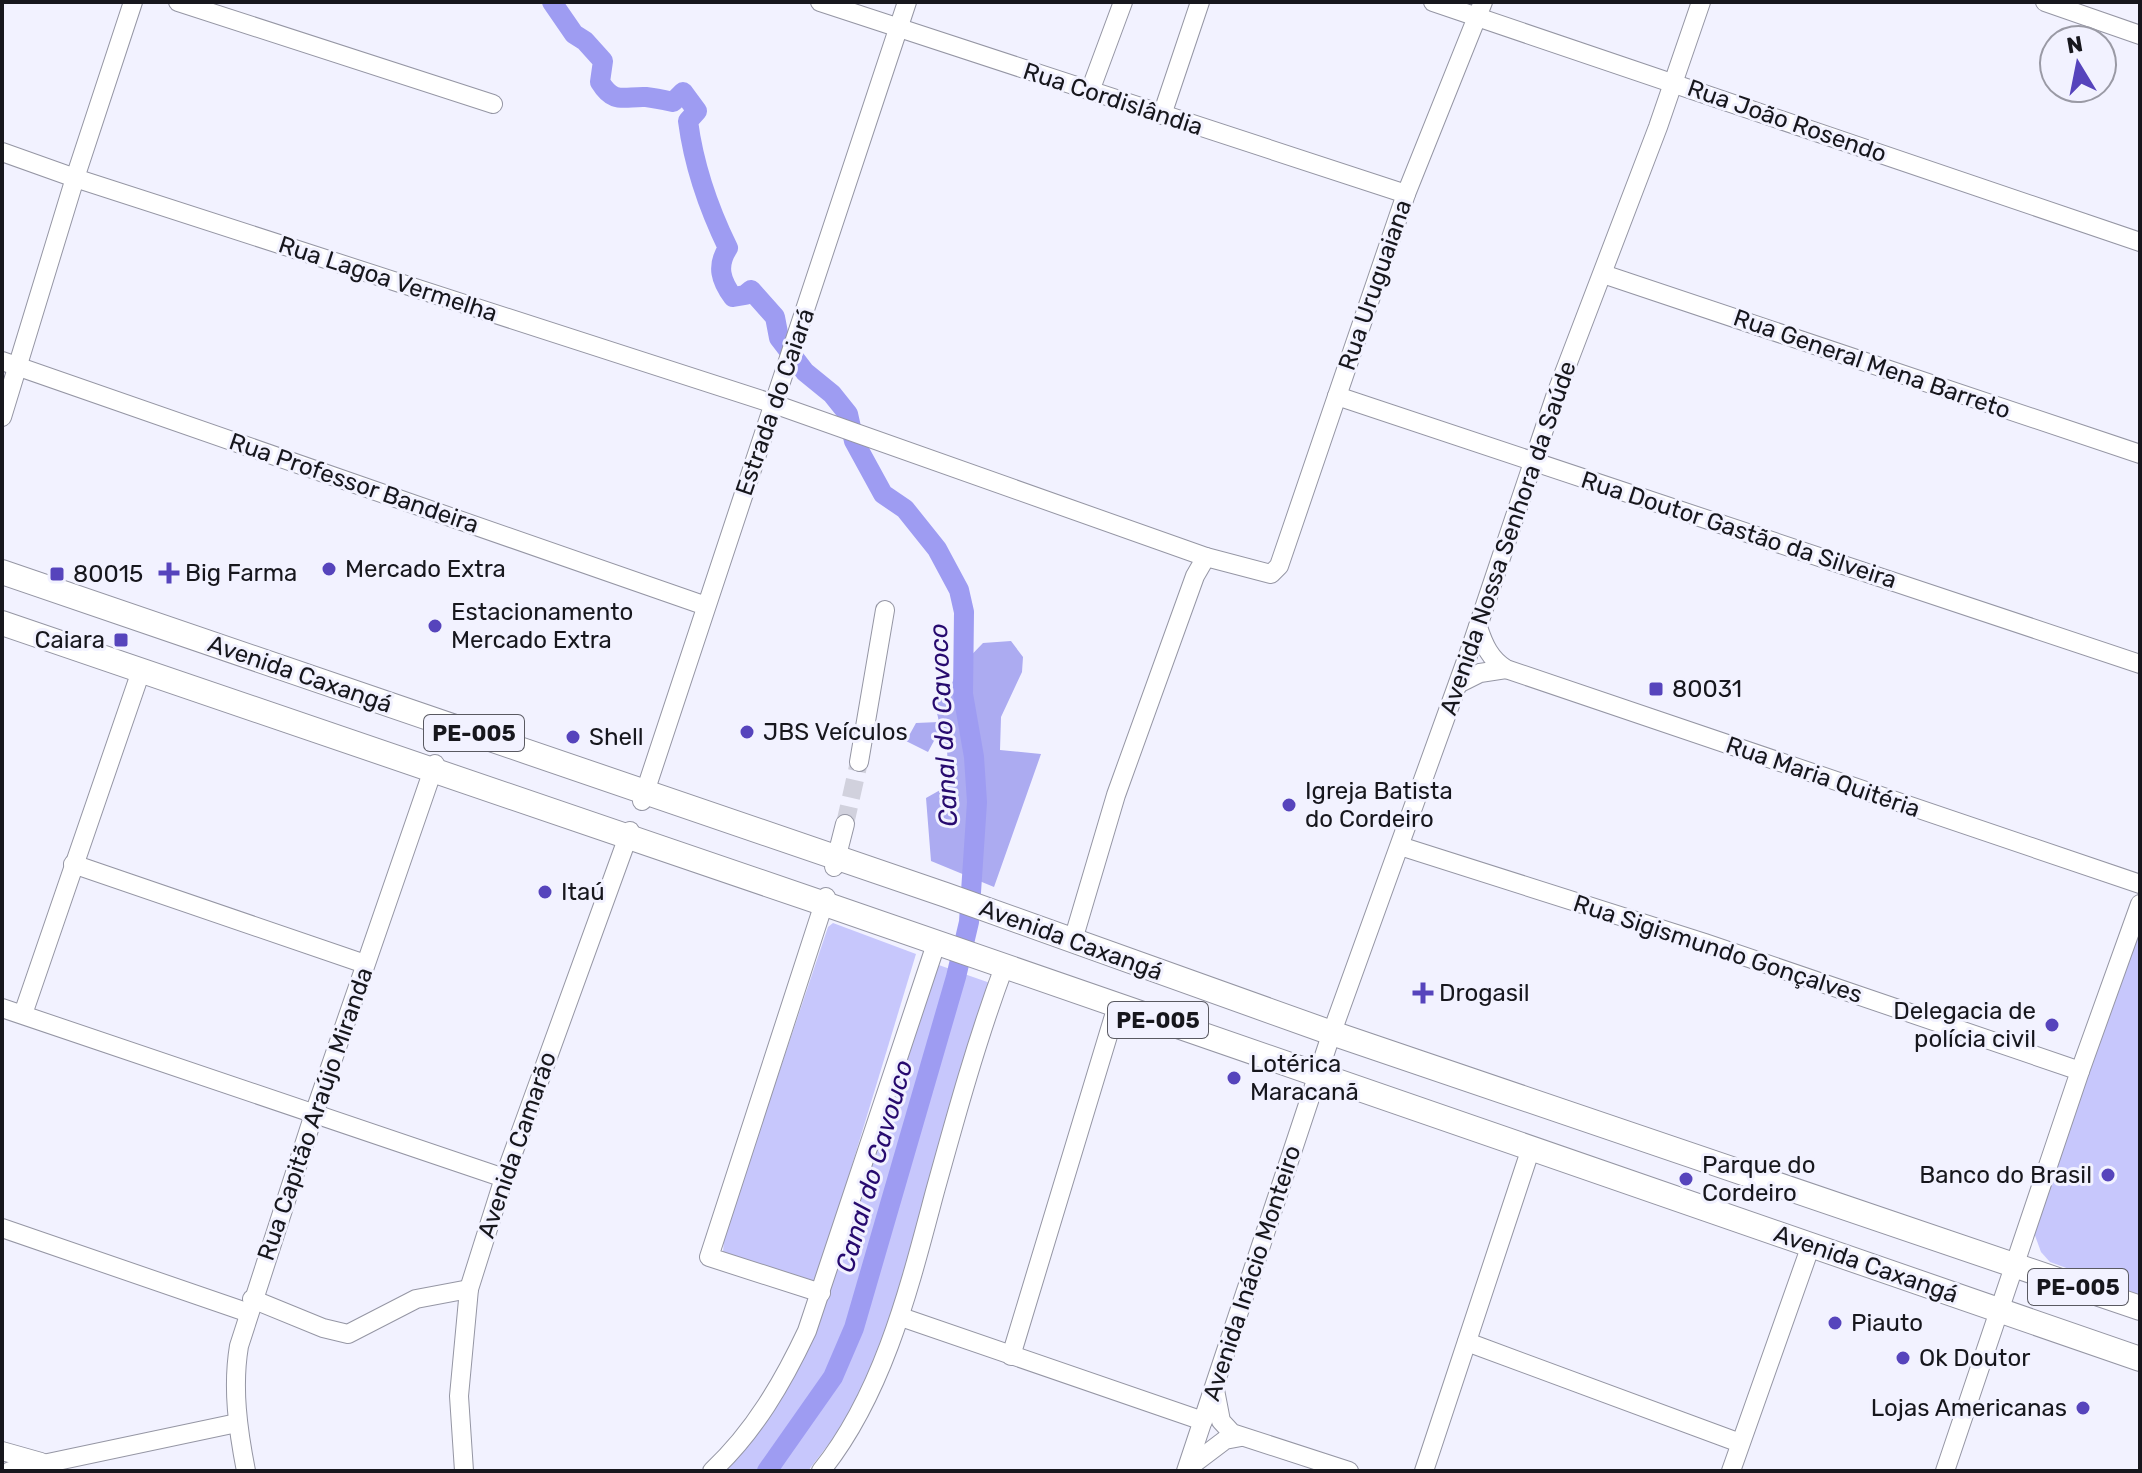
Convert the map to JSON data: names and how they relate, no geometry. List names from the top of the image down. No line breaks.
{"streets":{"main road":["Avenida Caxangá","PE-005"],"street":["Rua Cordislândia","Rua João Rosendo","Rua Lagoa Vermelha","Rua Uruguaiana","Rua General Mena Barreto","Estrada do Caiará","Rua Professor Bandeira","Rua Doutor Gastão da Silveira","Avenida Nossa Senhora da Saúde","Rua Maria Quitéria","Rua Sigismundo Gonçalves","Rua Capitão Araújo Miranda","Avenida Camarão","Avenida Inácio Monteiro"]},"crossings":[["Rua Cordislândia","Rua Uruguaiana"],["Rua Cordislândia","Estrada do Caiará"],["Rua João Rosendo","Rua Uruguaiana"],["Rua João Rosendo","Avenida Nossa Senhora da Saúde"],["Rua Lagoa Vermelha","Rua Uruguaiana"],["Rua Lagoa Vermelha","Estrada do Caiará"],["Rua Uruguaiana","Rua Doutor Gastão da Silveira"],["Rua General Mena Barreto","Avenida Nossa Senhora da Saúde"],["Estrada do Caiará","Rua Professor Bandeira"],["Estrada do Caiará","Avenida Caxangá"],["Rua Doutor Gastão da Silveira","Avenida Nossa Senhora da Saúde"],["Avenida Nossa Senhora da Saúde","Avenida Caxangá"],["Avenida Nossa Senhora da Saúde","Rua Sigismundo Gonçalves"],["Avenida Nossa Senhora da Saúde","Avenida Inácio Monteiro"],["Avenida Caxangá","Rua Capitão Araújo Miranda"],["Avenida Caxangá","Avenida Camarão"],["Avenida Caxangá","Avenida Inácio Monteiro"]],"water":["Canal do Cavoco","Canal do Cavouco"],"places":{"other":["Mercado Extra","Estacionamento Mercado Extra","JBS Veículos","Shell","Igreja Batista do Cordeiro","Itaú","Delegacia de polícia civil","Lotérica Maracanã","Banco do Brasil","Parque do Cordeiro","Piauto","Ok Doutor","Lojas Americanas"],"health":["Big Farma","Drogasil"],"transit":["80015","Caiara","80031"]},"north":"top"}
